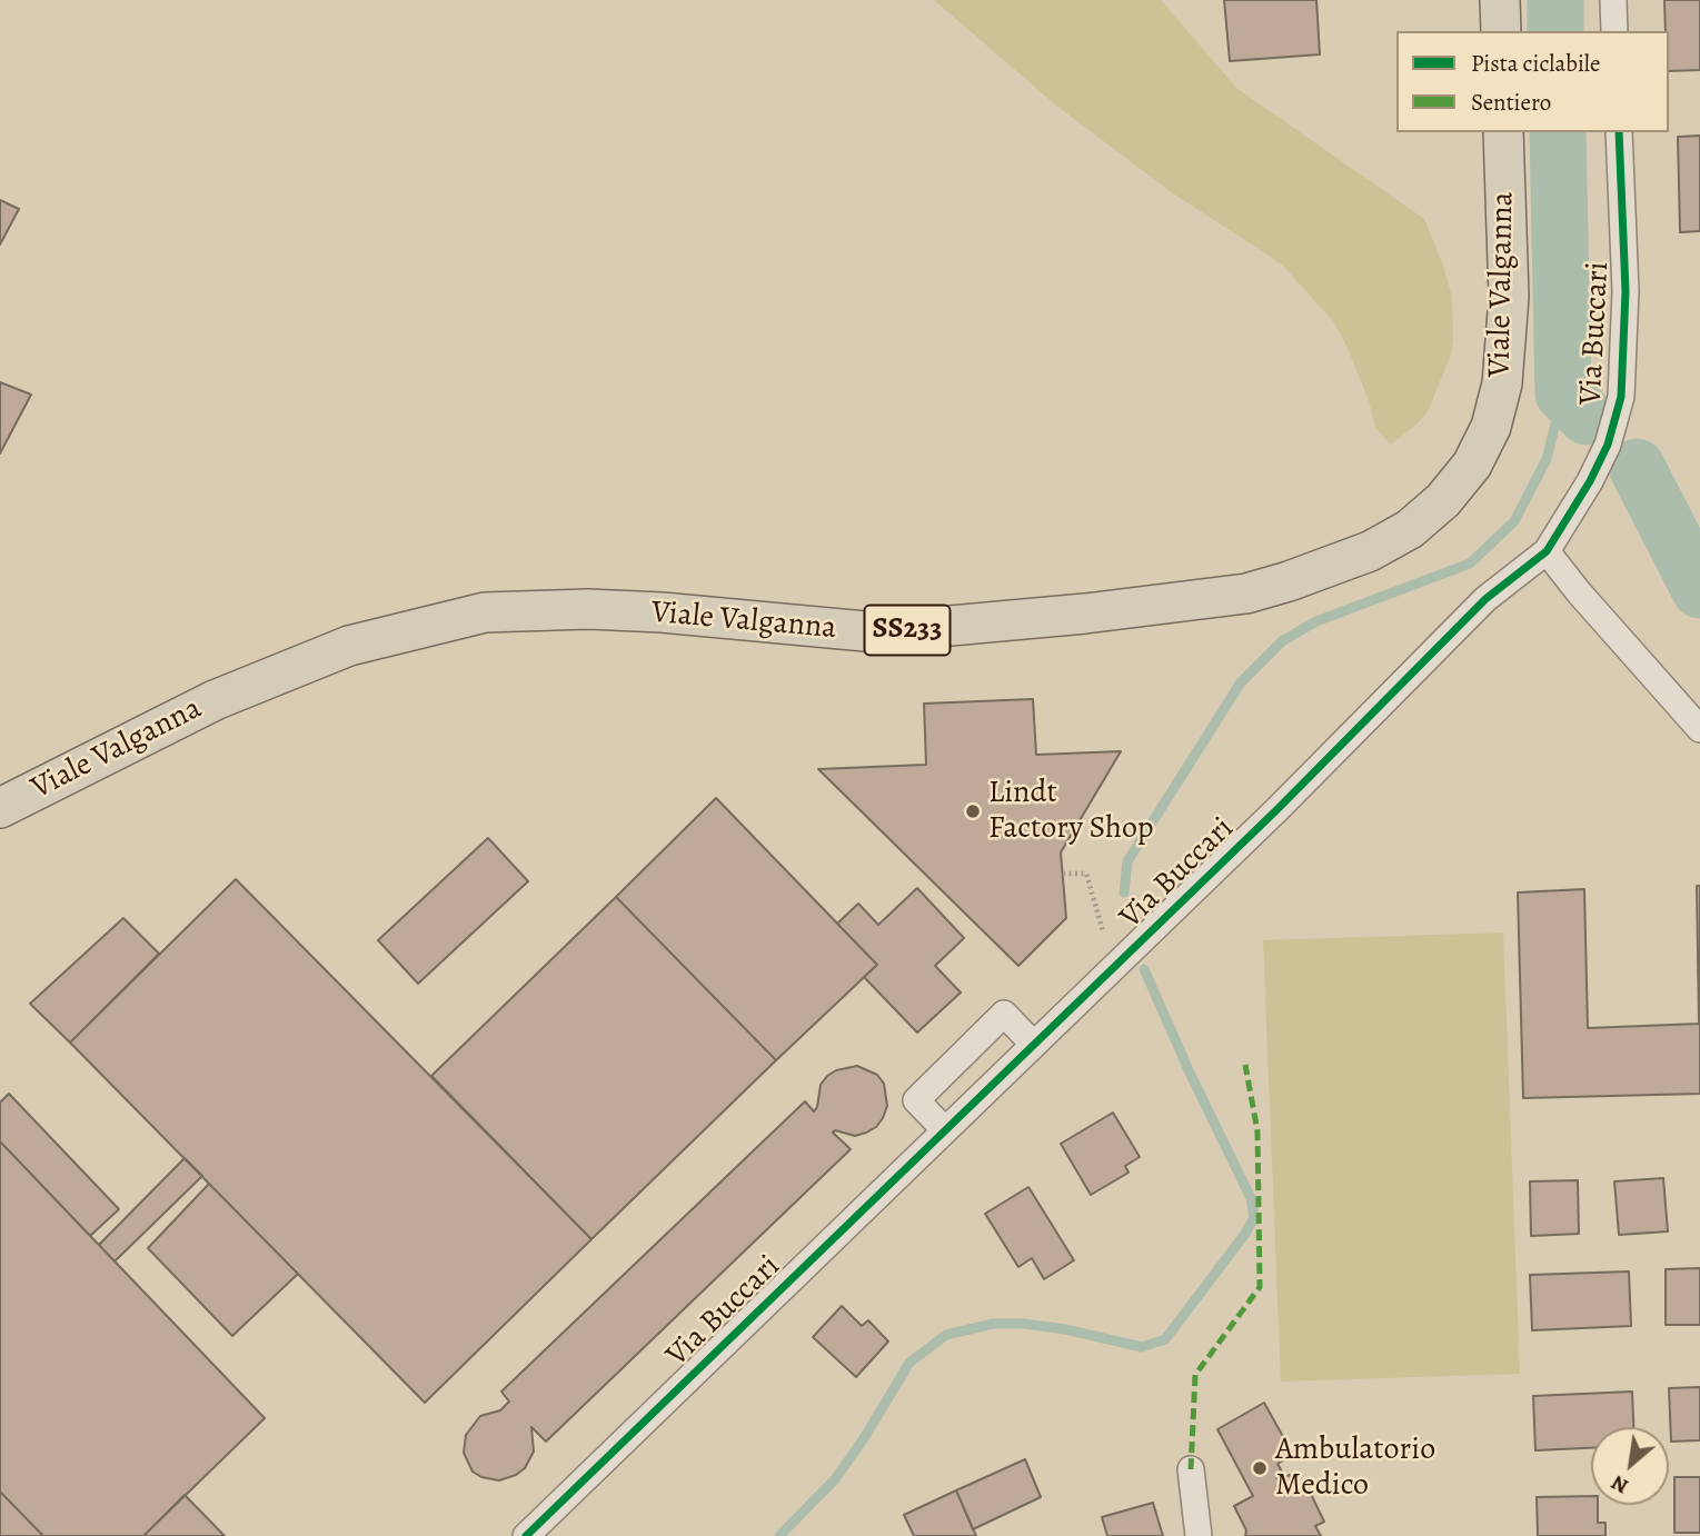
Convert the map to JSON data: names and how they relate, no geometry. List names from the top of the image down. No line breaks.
{"streets":{"main road":["Viale Valganna","SS233"],"street":["Via Buccari"]},"places":["Lindt Factory Shop","Ambulatorio Medico"],"legend":["Pista ciclabile","Sentiero"],"north":"bottom left"}
